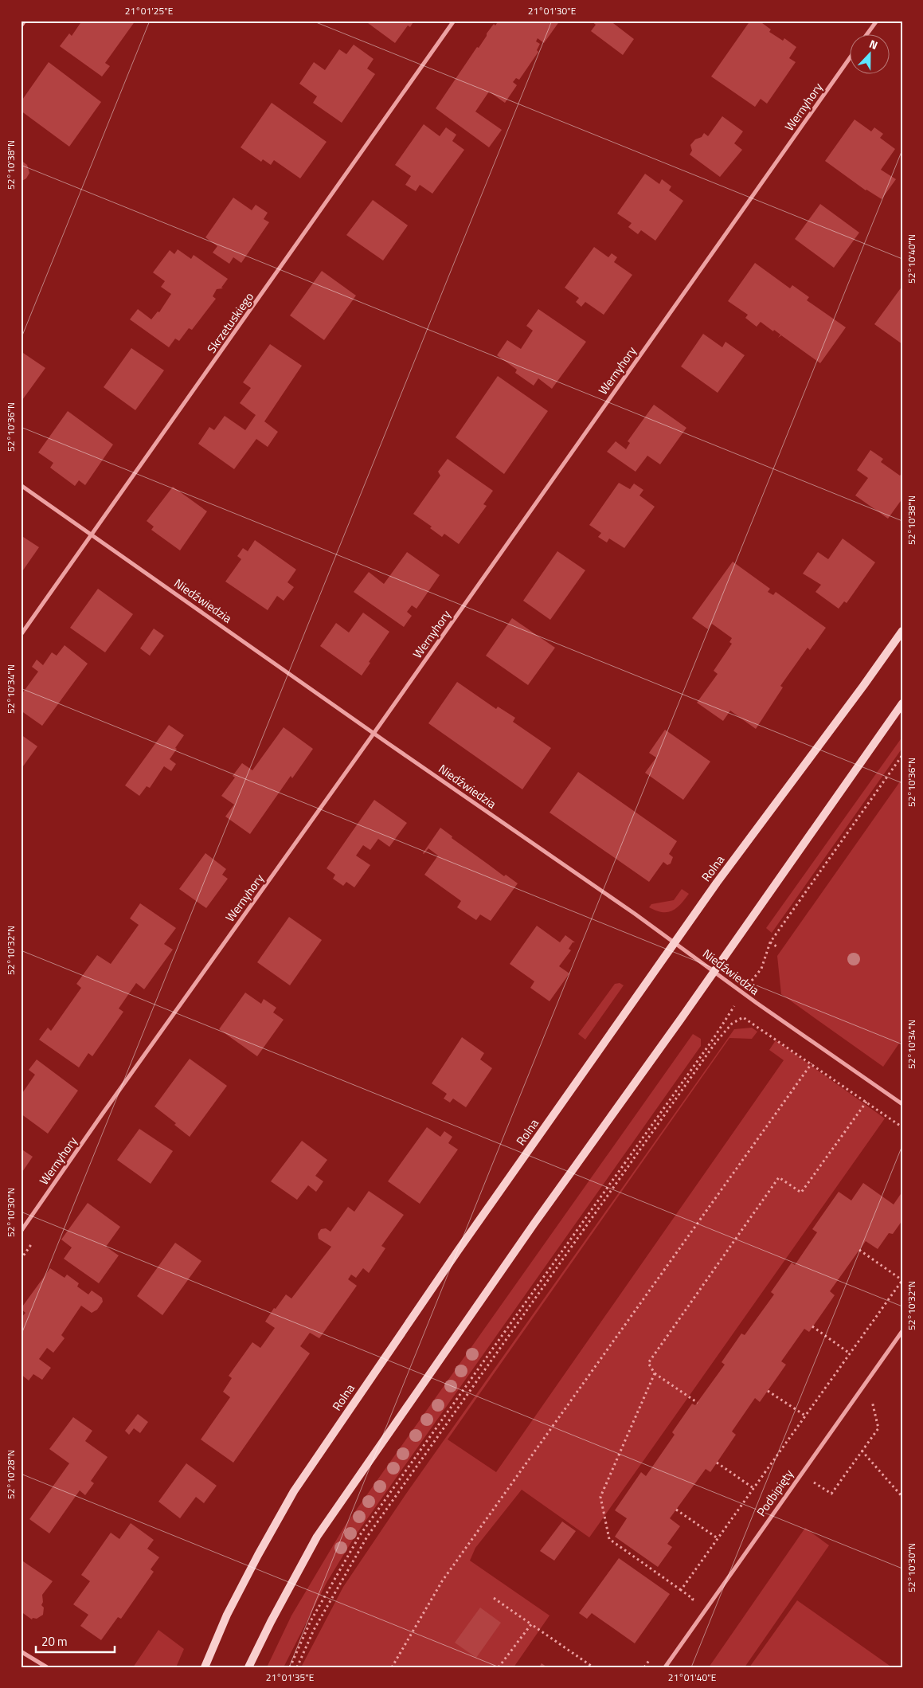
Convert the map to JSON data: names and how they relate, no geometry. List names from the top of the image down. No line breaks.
{"streets":{"street":["Wernyhory","Skrzetuskiego","Niedźwiedzia","Rolna","Podbipięty"]},"crossings":[["Wernyhory","Niedźwiedzia"],["Skrzetuskiego","Niedźwiedzia"],["Niedźwiedzia","Rolna"]],"scale_bar":"20 m","north":"top","coordinates":["21°01'25\"E","21°01'30\"E","52°10'38\"N","52°10'40\"N","52°10'36\"N","52°10'34\"N","52°10'32\"N","52°10'30\"N","52°10'28\"N","21°01'35\"E","21°01'40\"E"]}
